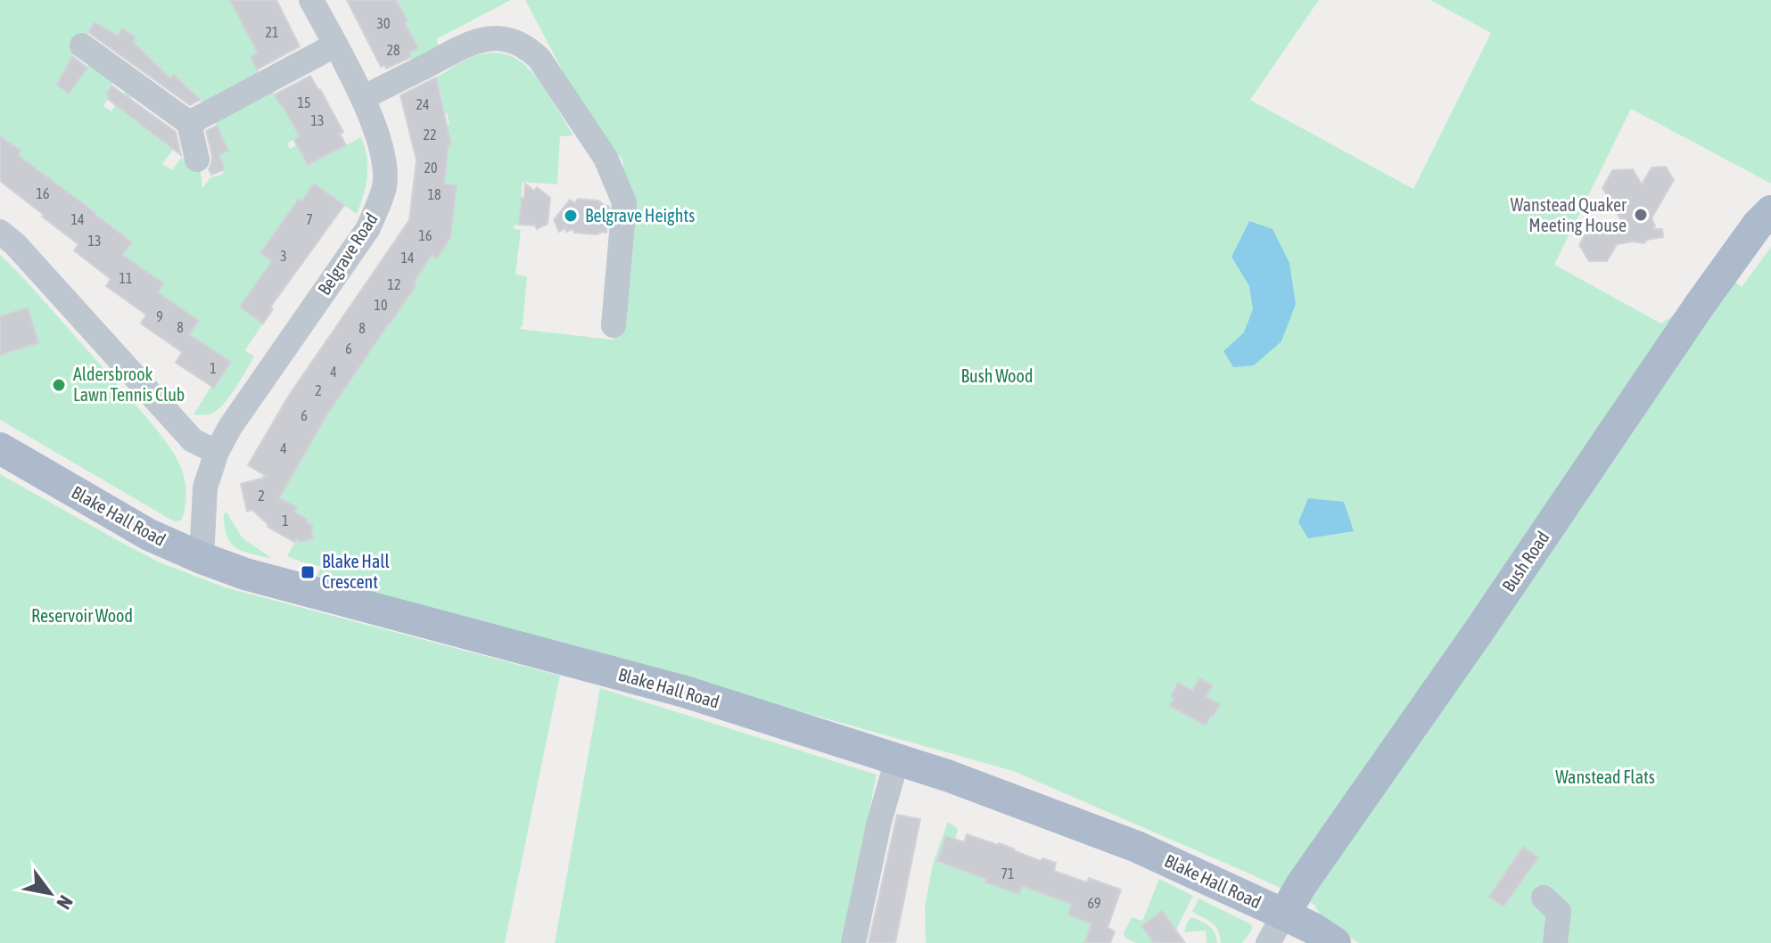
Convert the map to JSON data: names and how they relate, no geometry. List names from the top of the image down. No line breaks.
{"streets":{"main road":["Blake Hall Road","Bush Road"],"street":["Belgrave Road"]},"crossings":[["Blake Hall Road","Bush Road"]],"parks":["Bush Wood","Reservoir Wood","Wanstead Flats"],"places":{"other":["Wanstead Quaker Meeting House","Belgrave Heights","Aldersbrook Lawn Tennis Club"],"transit":["Blake Hall Crescent"]},"house_numbers":["30","21","28","15","24","13","22","20","16","18","14","7","16","13","3","14","11","12","10","9","8","8","6","1","4","2","6","4","2","1","71","69"],"north":"bottom right"}
